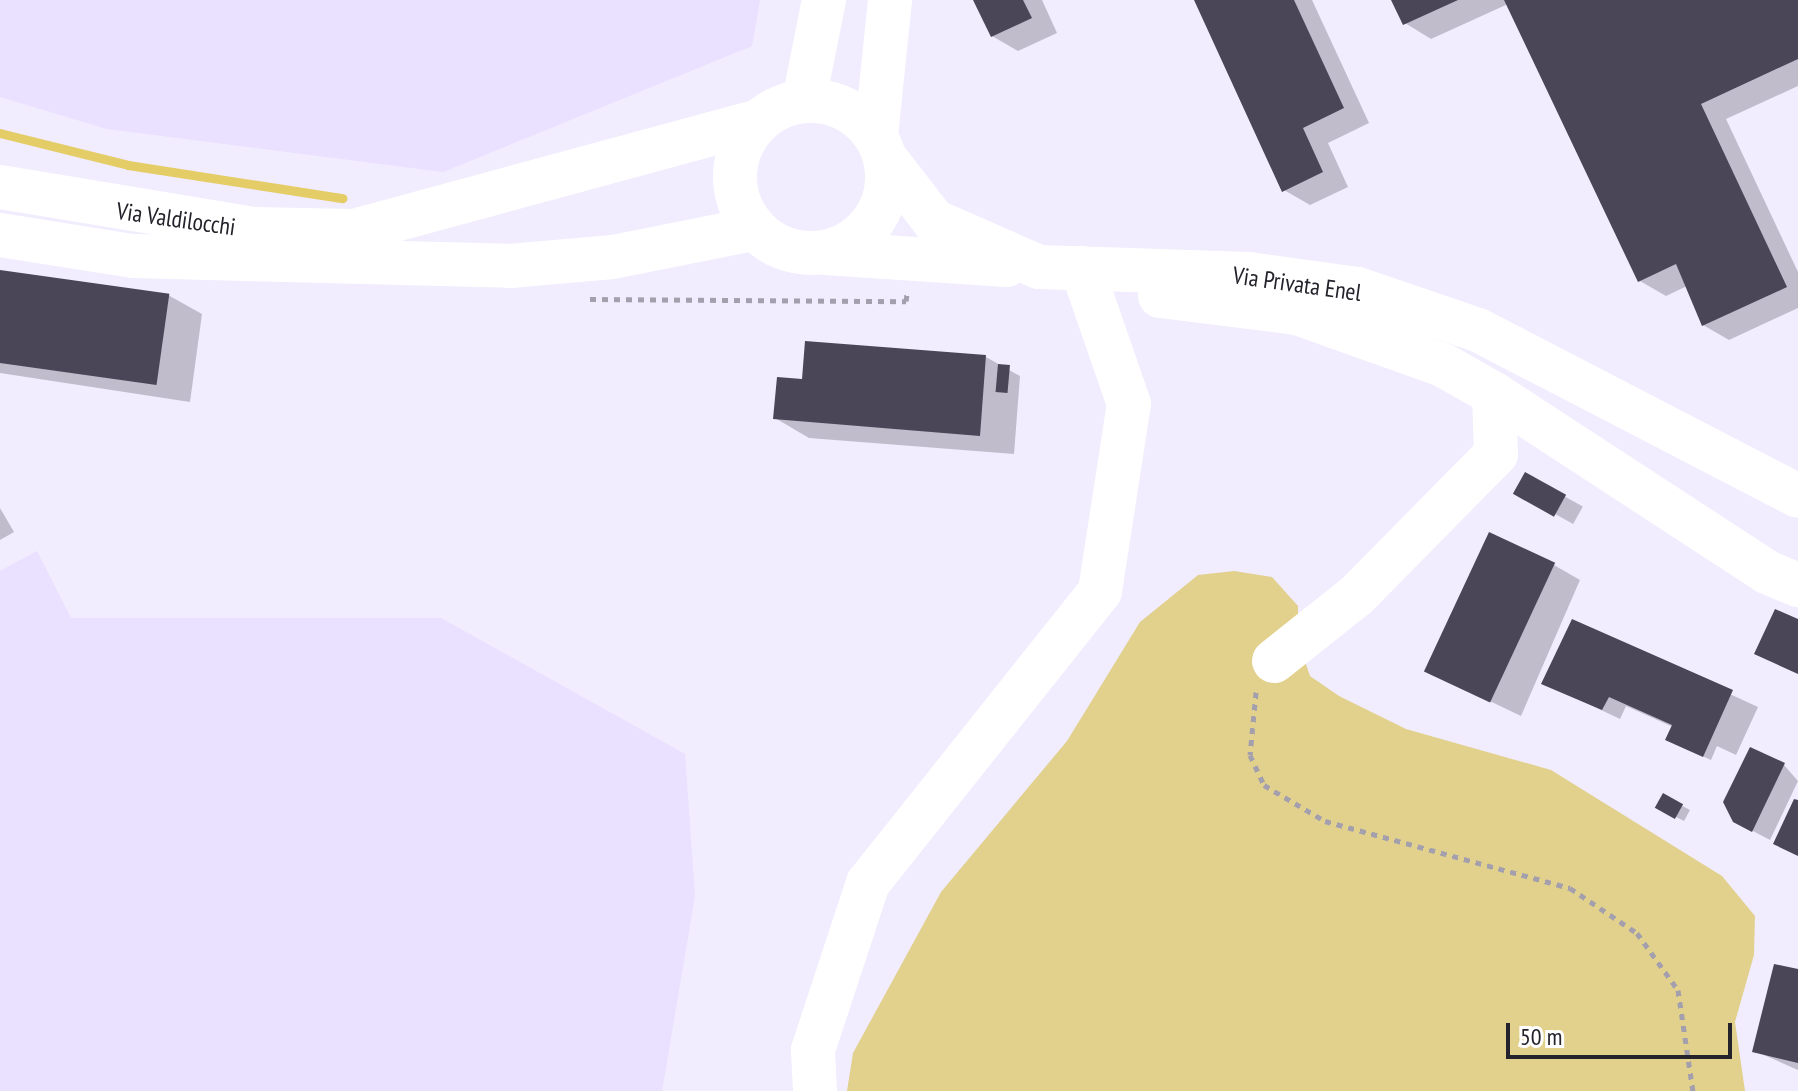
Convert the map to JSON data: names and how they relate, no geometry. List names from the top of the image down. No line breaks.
{"streets":{"street":["Via Valdilocchi","Via Privata Enel"]},"crossings":[["Via Valdilocchi","Via Privata Enel"]],"scale_bar":"50 m"}
